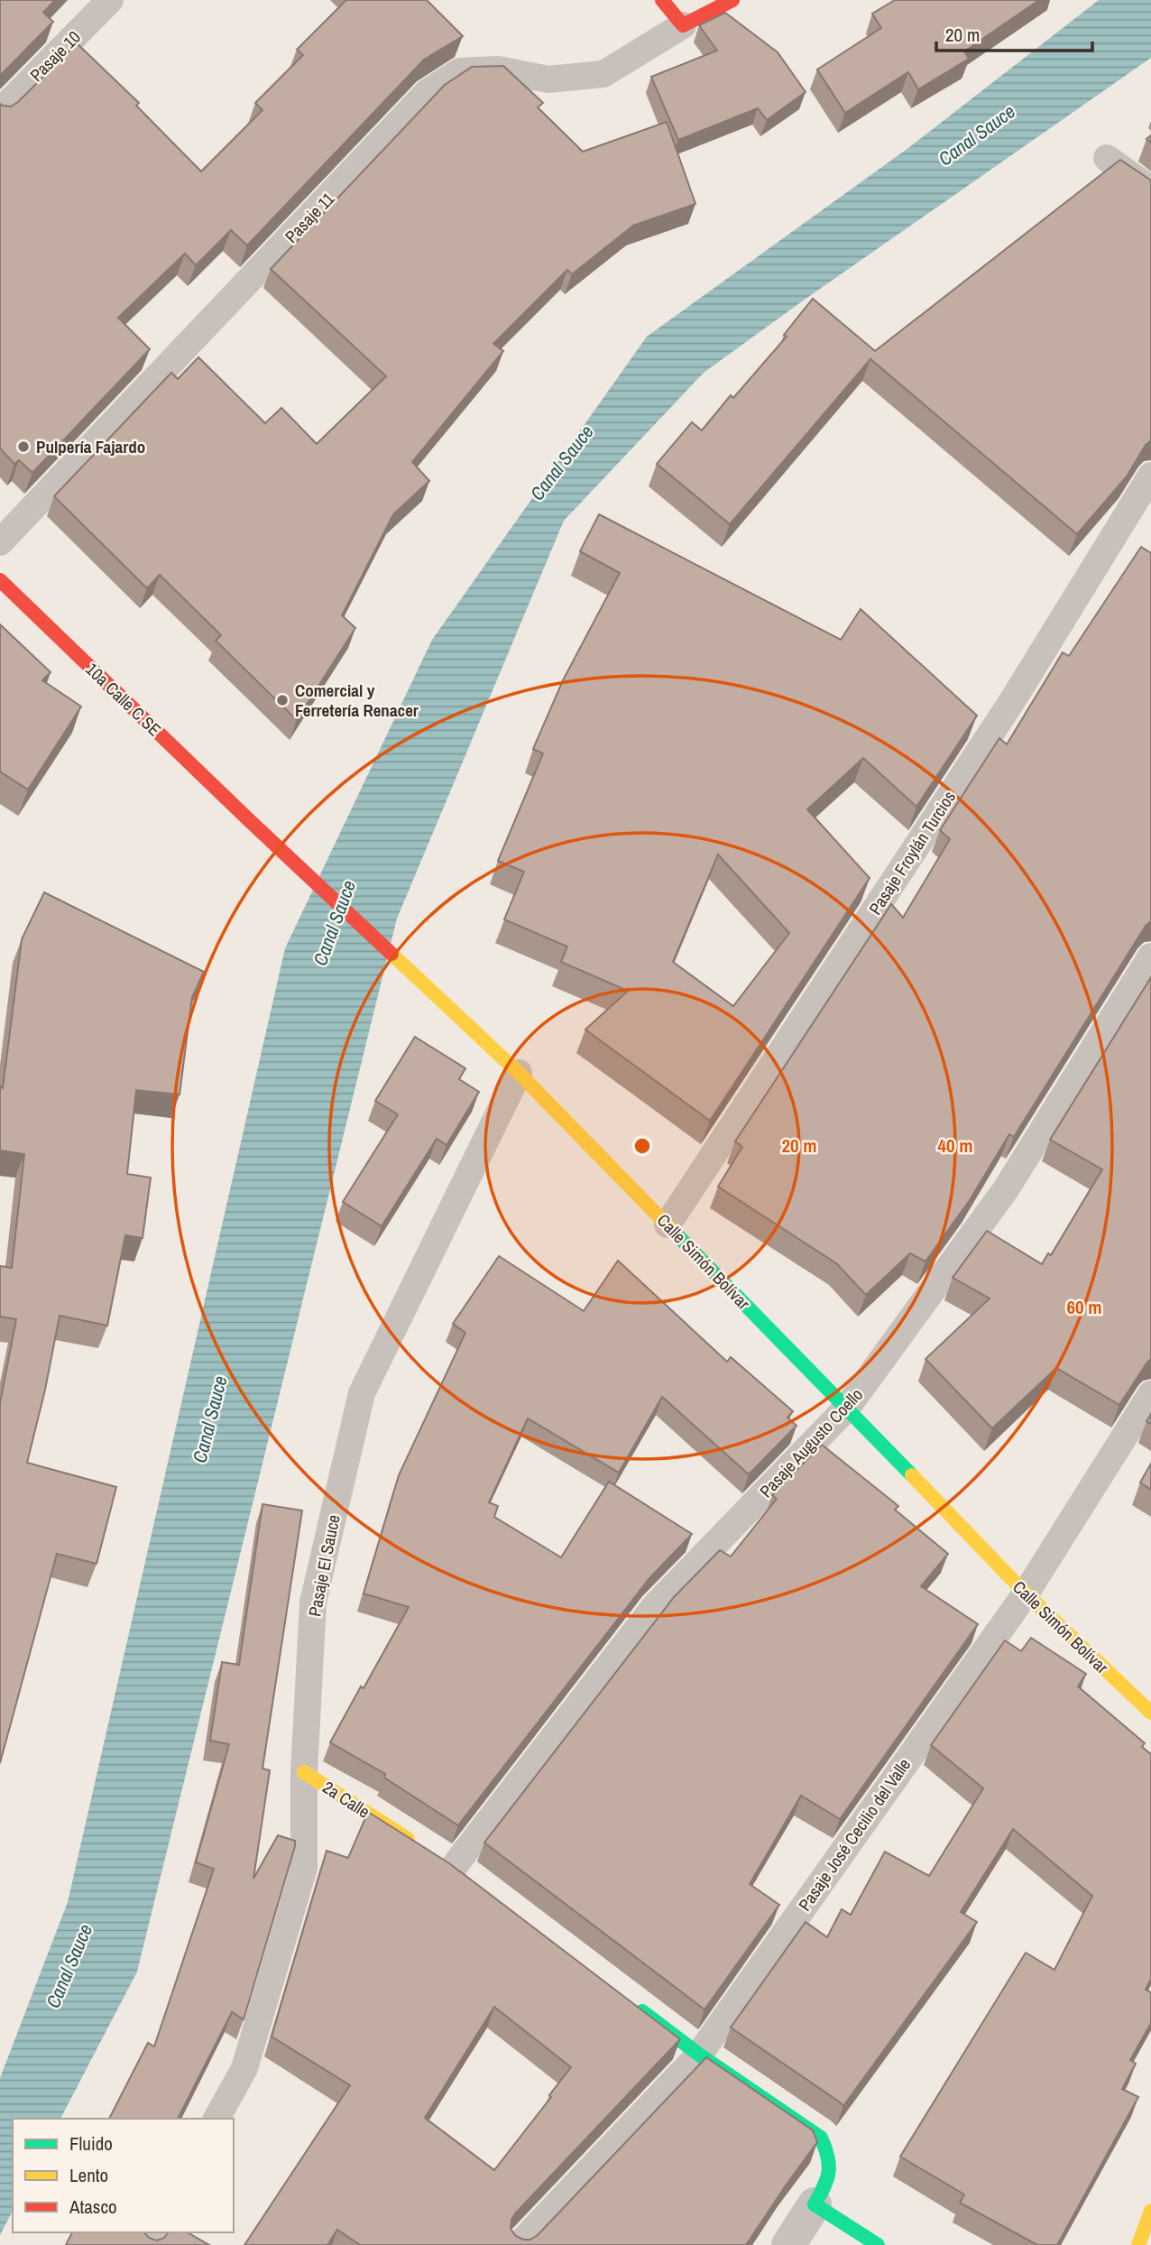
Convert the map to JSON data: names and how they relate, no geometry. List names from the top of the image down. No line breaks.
{"streets":{"street":["10a Calle C SE","Calle Simón Bolívar","2a Calle"],"lane":["Pasaje 10","Pasaje 11","Pasaje Froylán Turcios","Pasaje Augusto Coello","Pasaje El Sauce","Pasaje José Cecilio del Valle"]},"crossings":[["10a Calle C SE","Calle Simón Bolívar"],["Pasaje Froylán Turcios","Calle Simón Bolívar"],["Calle Simón Bolívar","Pasaje Augusto Coello"],["Calle Simón Bolívar","Pasaje El Sauce"],["Calle Simón Bolívar","Pasaje José Cecilio del Valle"],["Pasaje El Sauce","2a Calle"]],"water":["Canal Sauce"],"places":["Pulpería Fajardo","Comercial y Ferretería Renacer"],"legend":["Fluido","Lento","Atasco"],"scale_bar":"20 m","rings":["20 m","40 m","60 m"]}
